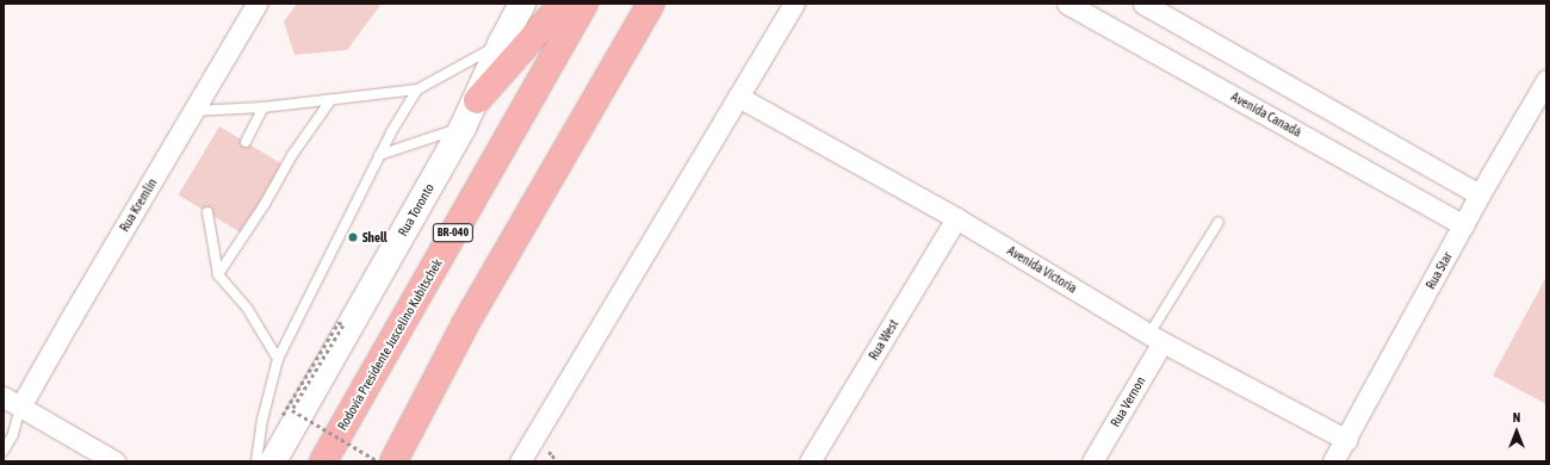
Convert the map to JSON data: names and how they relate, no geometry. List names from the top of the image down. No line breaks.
{"streets":{"highway":["BR-040","Rodovia Presidente Juscelino Kubitschek"],"main road":["Rua Toronto"],"street":["Avenida Canadá","Rua Kremlin","Avenida Victoria","Rua Star","Rua West","Rua Vernon"]},"crossings":[["Avenida Canadá","Rua Star"],["Avenida Victoria","Rua Star"],["Avenida Victoria","Rua West"],["Avenida Victoria","Rua Vernon"]],"places":["Shell"],"north":"top"}
